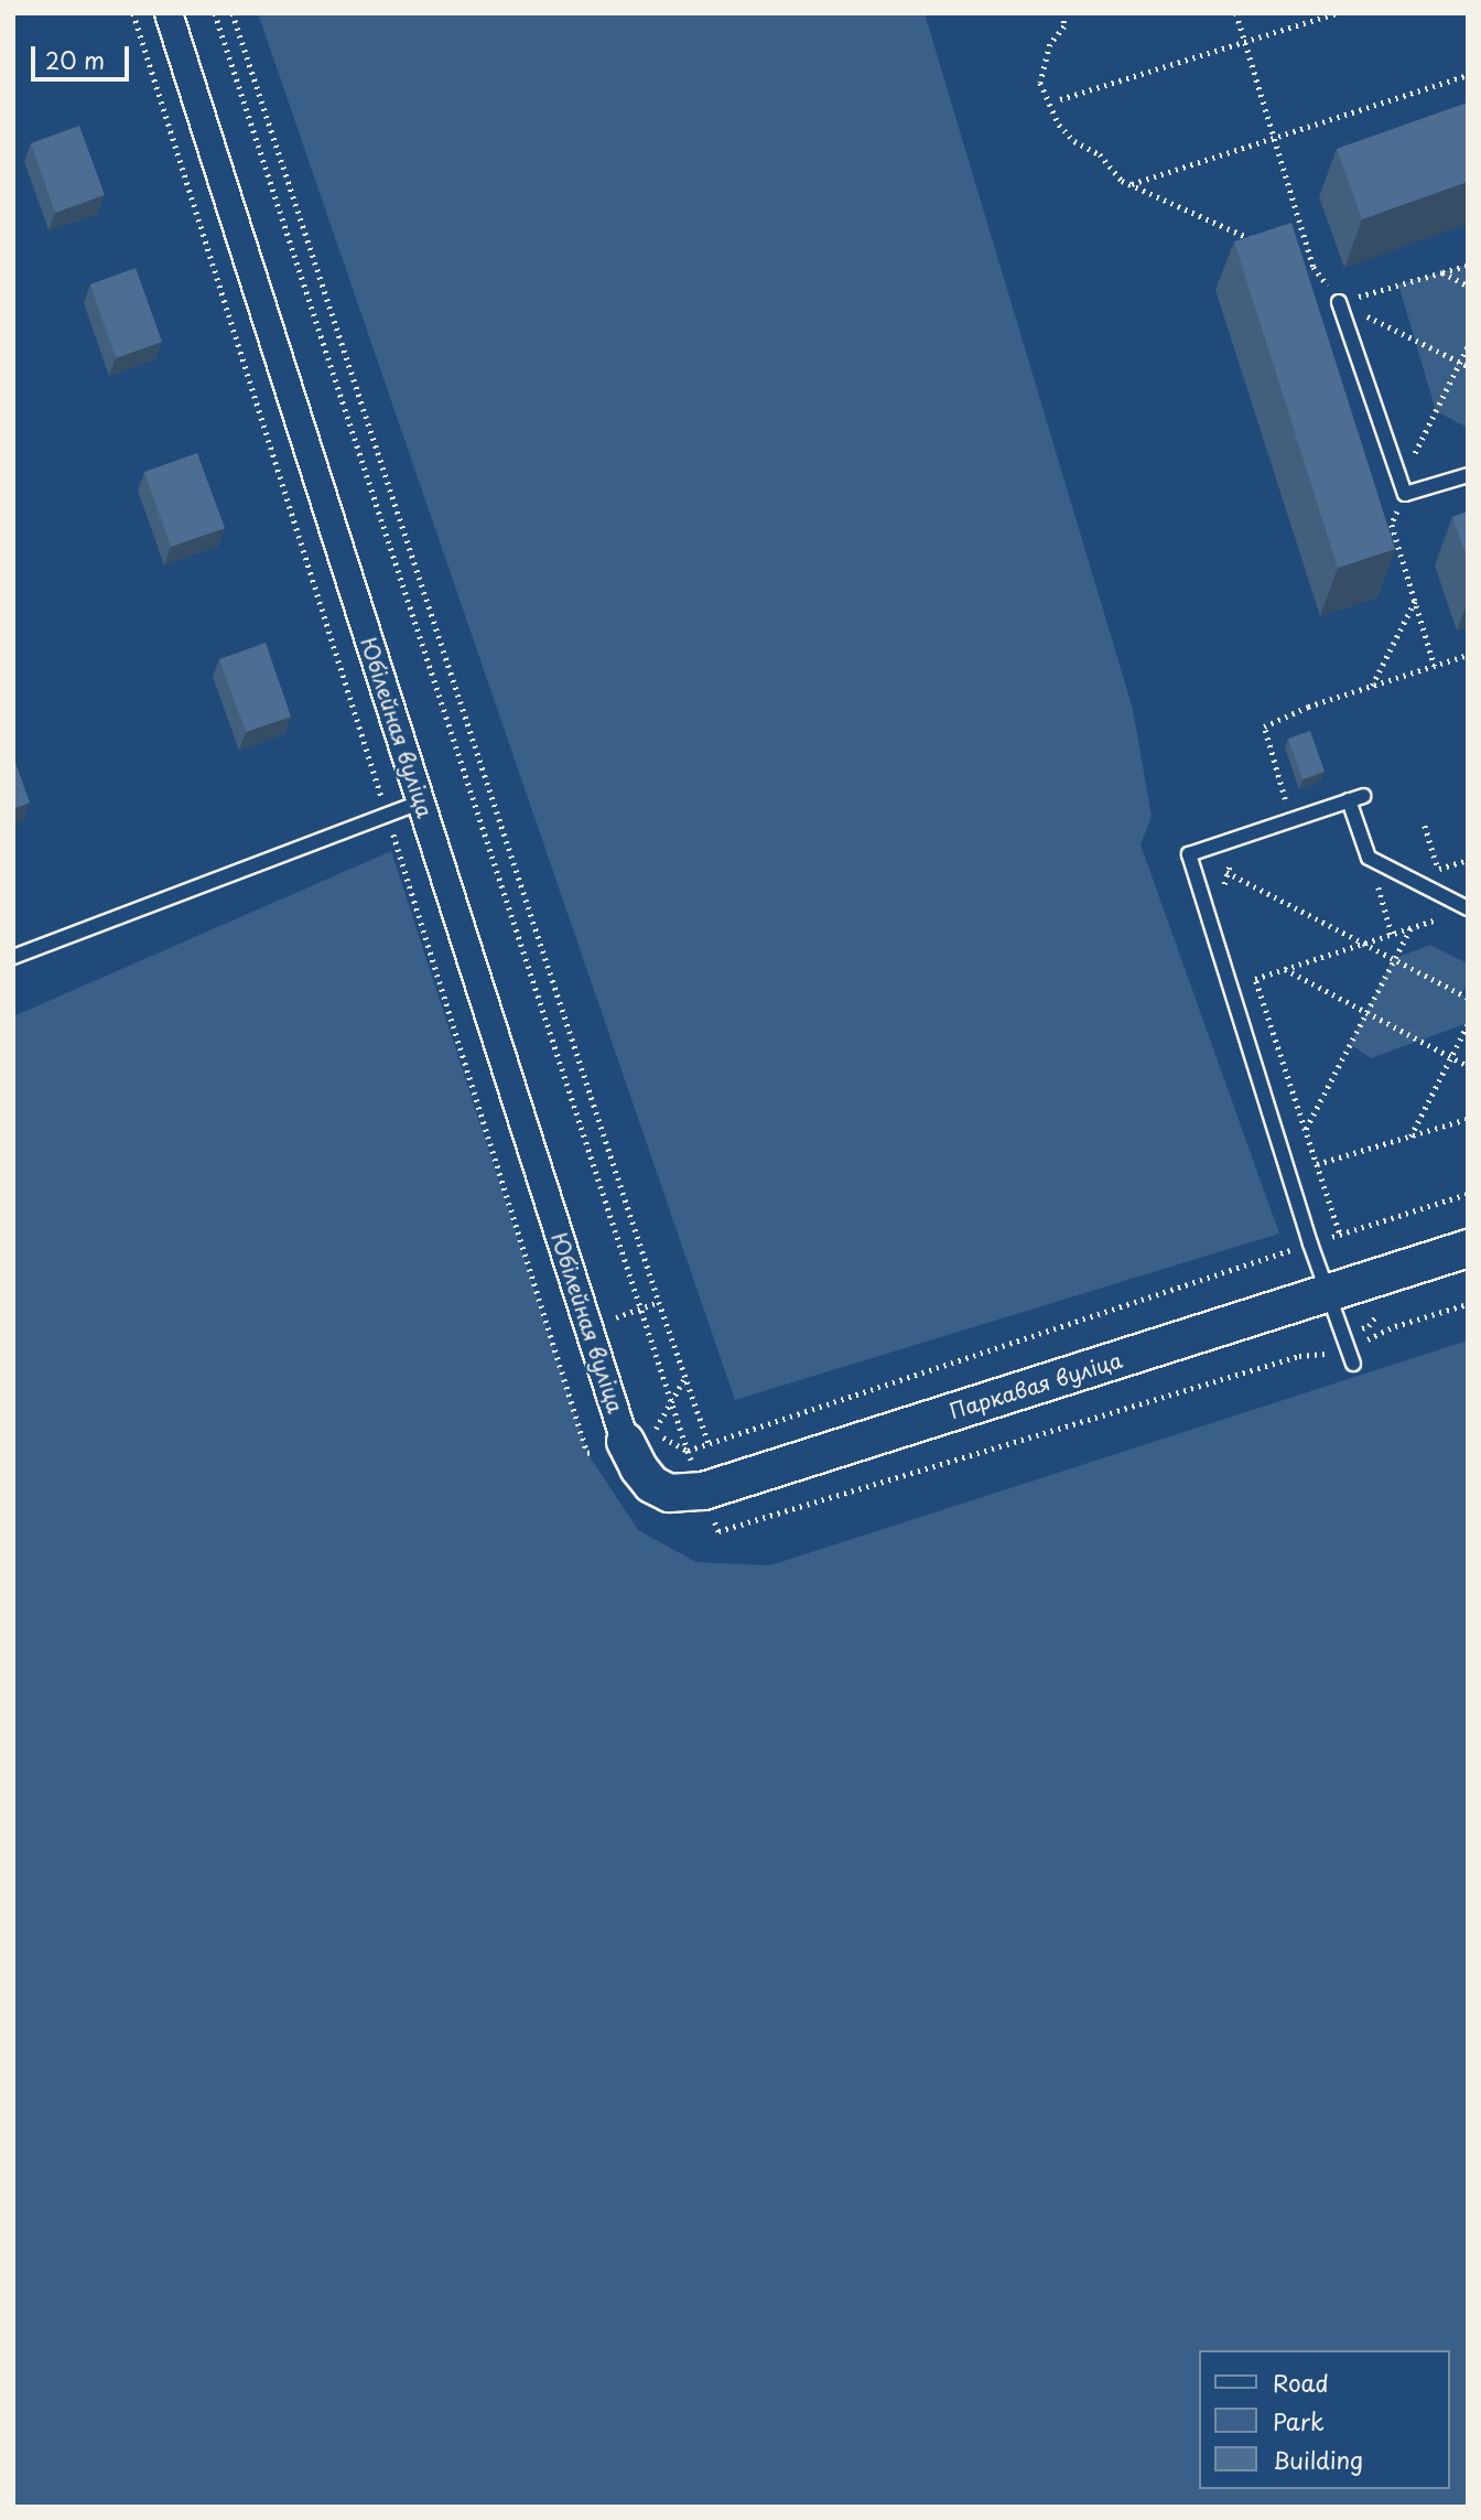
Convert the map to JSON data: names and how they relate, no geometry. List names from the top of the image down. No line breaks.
{"streets":{"street":["Юбілейная вуліца","Паркавая вуліца"]},"crossings":[["Юбілейная вуліца","Паркавая вуліца"]],"legend":["Road","Park","Building"],"scale_bar":"20 m"}
